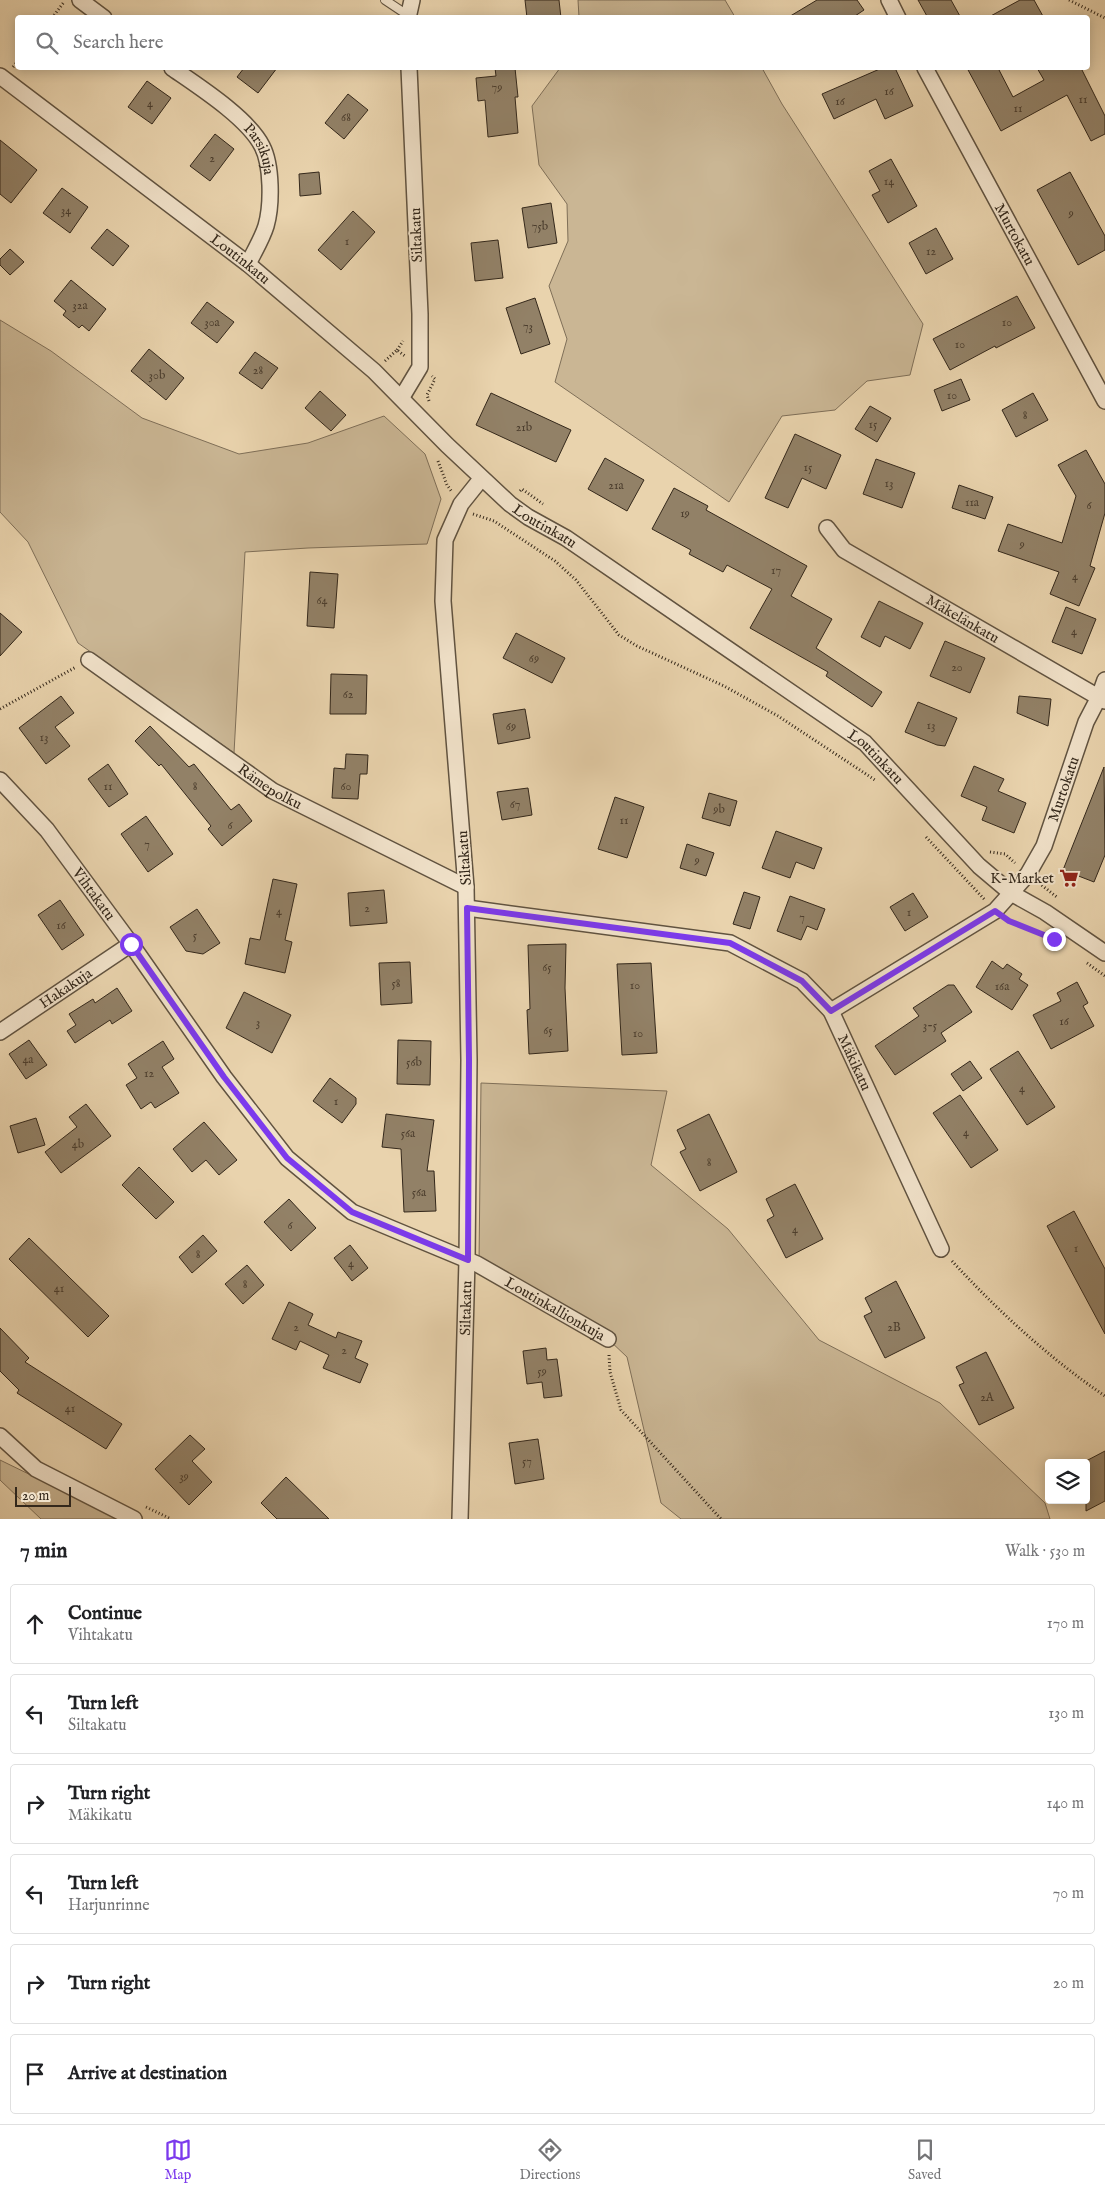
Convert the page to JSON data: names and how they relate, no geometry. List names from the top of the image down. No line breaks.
{"streets":{"street":["Parsikuja","Murtokatu","Siltakatu","Loutinkatu","Mäkelänkatu","Rämepolku","Vihtakatu","Hakakuja","Mäkikatu","Loutinkallionkuja"]},"crossings":[["Parsikuja","Loutinkatu"],["Murtokatu","Loutinkatu"],["Murtokatu","Mäkelänkatu"],["Murtokatu","Mäkikatu"],["Siltakatu","Loutinkatu"],["Siltakatu","Rämepolku"],["Siltakatu","Vihtakatu"],["Siltakatu","Mäkikatu"],["Siltakatu","Loutinkallionkuja"],["Vihtakatu","Hakakuja"],["Vihtakatu","Loutinkallionkuja"]],"places":{"supermarket":["K-Market"]},"house_numbers":["79","16","11","16","4","11","68","2","14","34","9","75b","1","12","32a","30a","10","73","10","28","30b","10","8","15","21b","15","13","21a","11a","6","19","9","17","4","64","4","69","20","62","13","69","13","11","8","60","67","9b","11","6","7","9","2","4","1","7","16","5","65","58","10","16a","16","3","3-5","65","10","4a","56b","12","4","1","4","56a","4b","8","56a","6","4","1","8","4","8","41","2","2B","2","59","2A","41","57","39"],"scale_bar":"20 m","page":{"search":"Search here","scale":"20 m","heading":["7 min","Walk · 530 m"],"list":[["Continue","Vihtakatu","170 m"],["Turn left","Siltakatu","130 m"],["Turn right","Mäkikatu","140 m"],["Turn left","Harjunrinne","70 m"],["Turn right","20 m"],"Arrive at destination"],"nav":["Map","Directions","Saved"]}}
